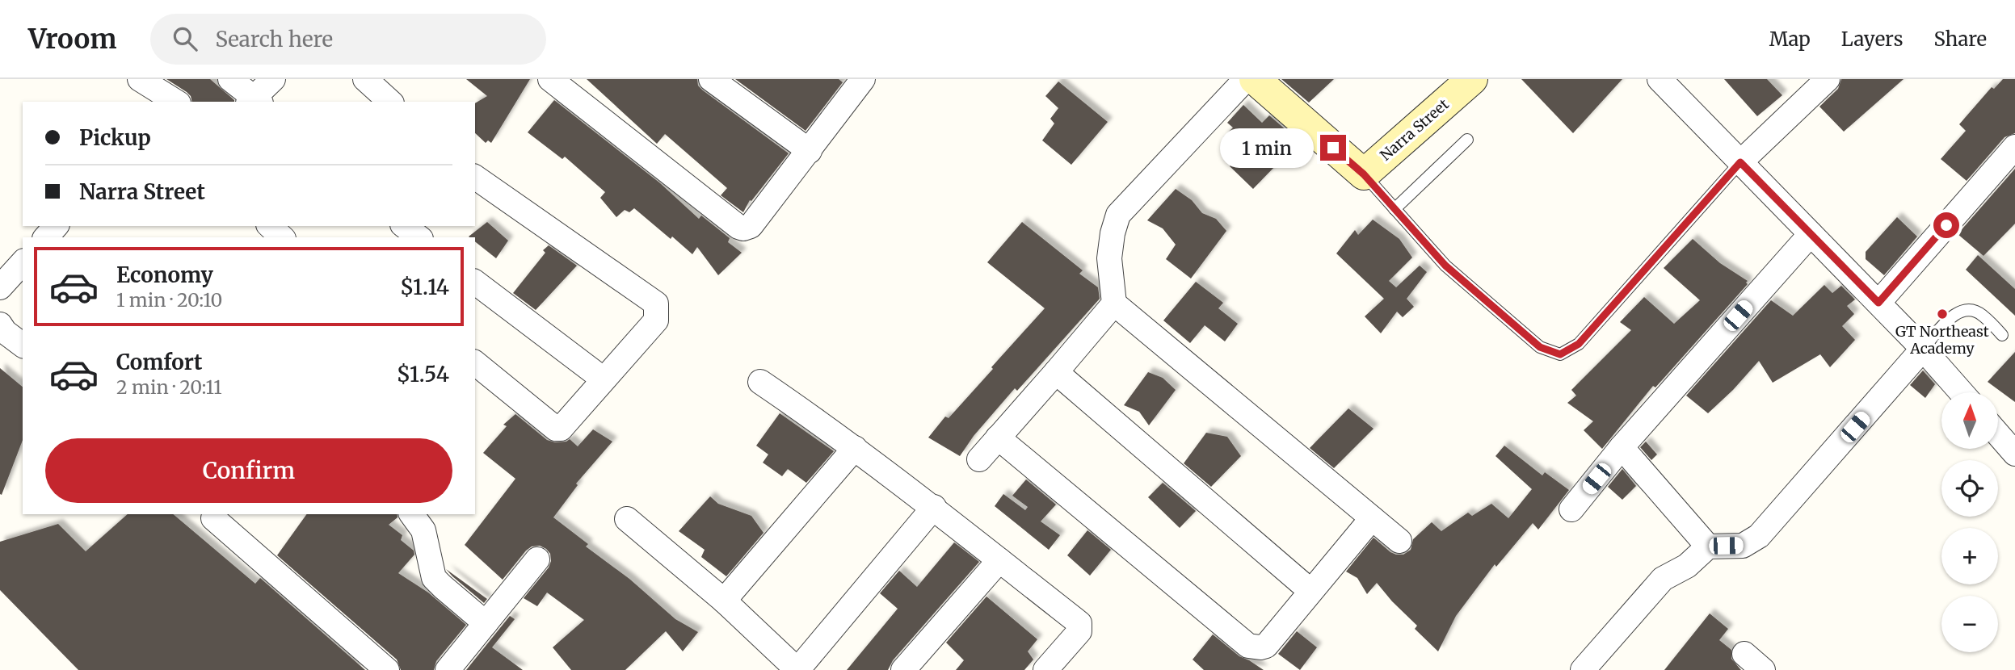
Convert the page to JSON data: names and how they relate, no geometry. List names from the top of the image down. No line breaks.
{"streets":{"street":["Narra Street"]},"places":["GT Northeast Academy"],"north":"top","page":{"header":"Vroom","search":"Search here","nav":["Map","Layers","Share"],"banner":["Pickup","Narra Street"],"bubble":"1 min","list":[{"name":"Economy","note":"1 min · 20:10","value":"$1.14"},{"name":"Comfort","note":"2 min · 20:11","value":"$1.54"}],"map_buttons":["+","−"],"buttons":"Confirm"}}
